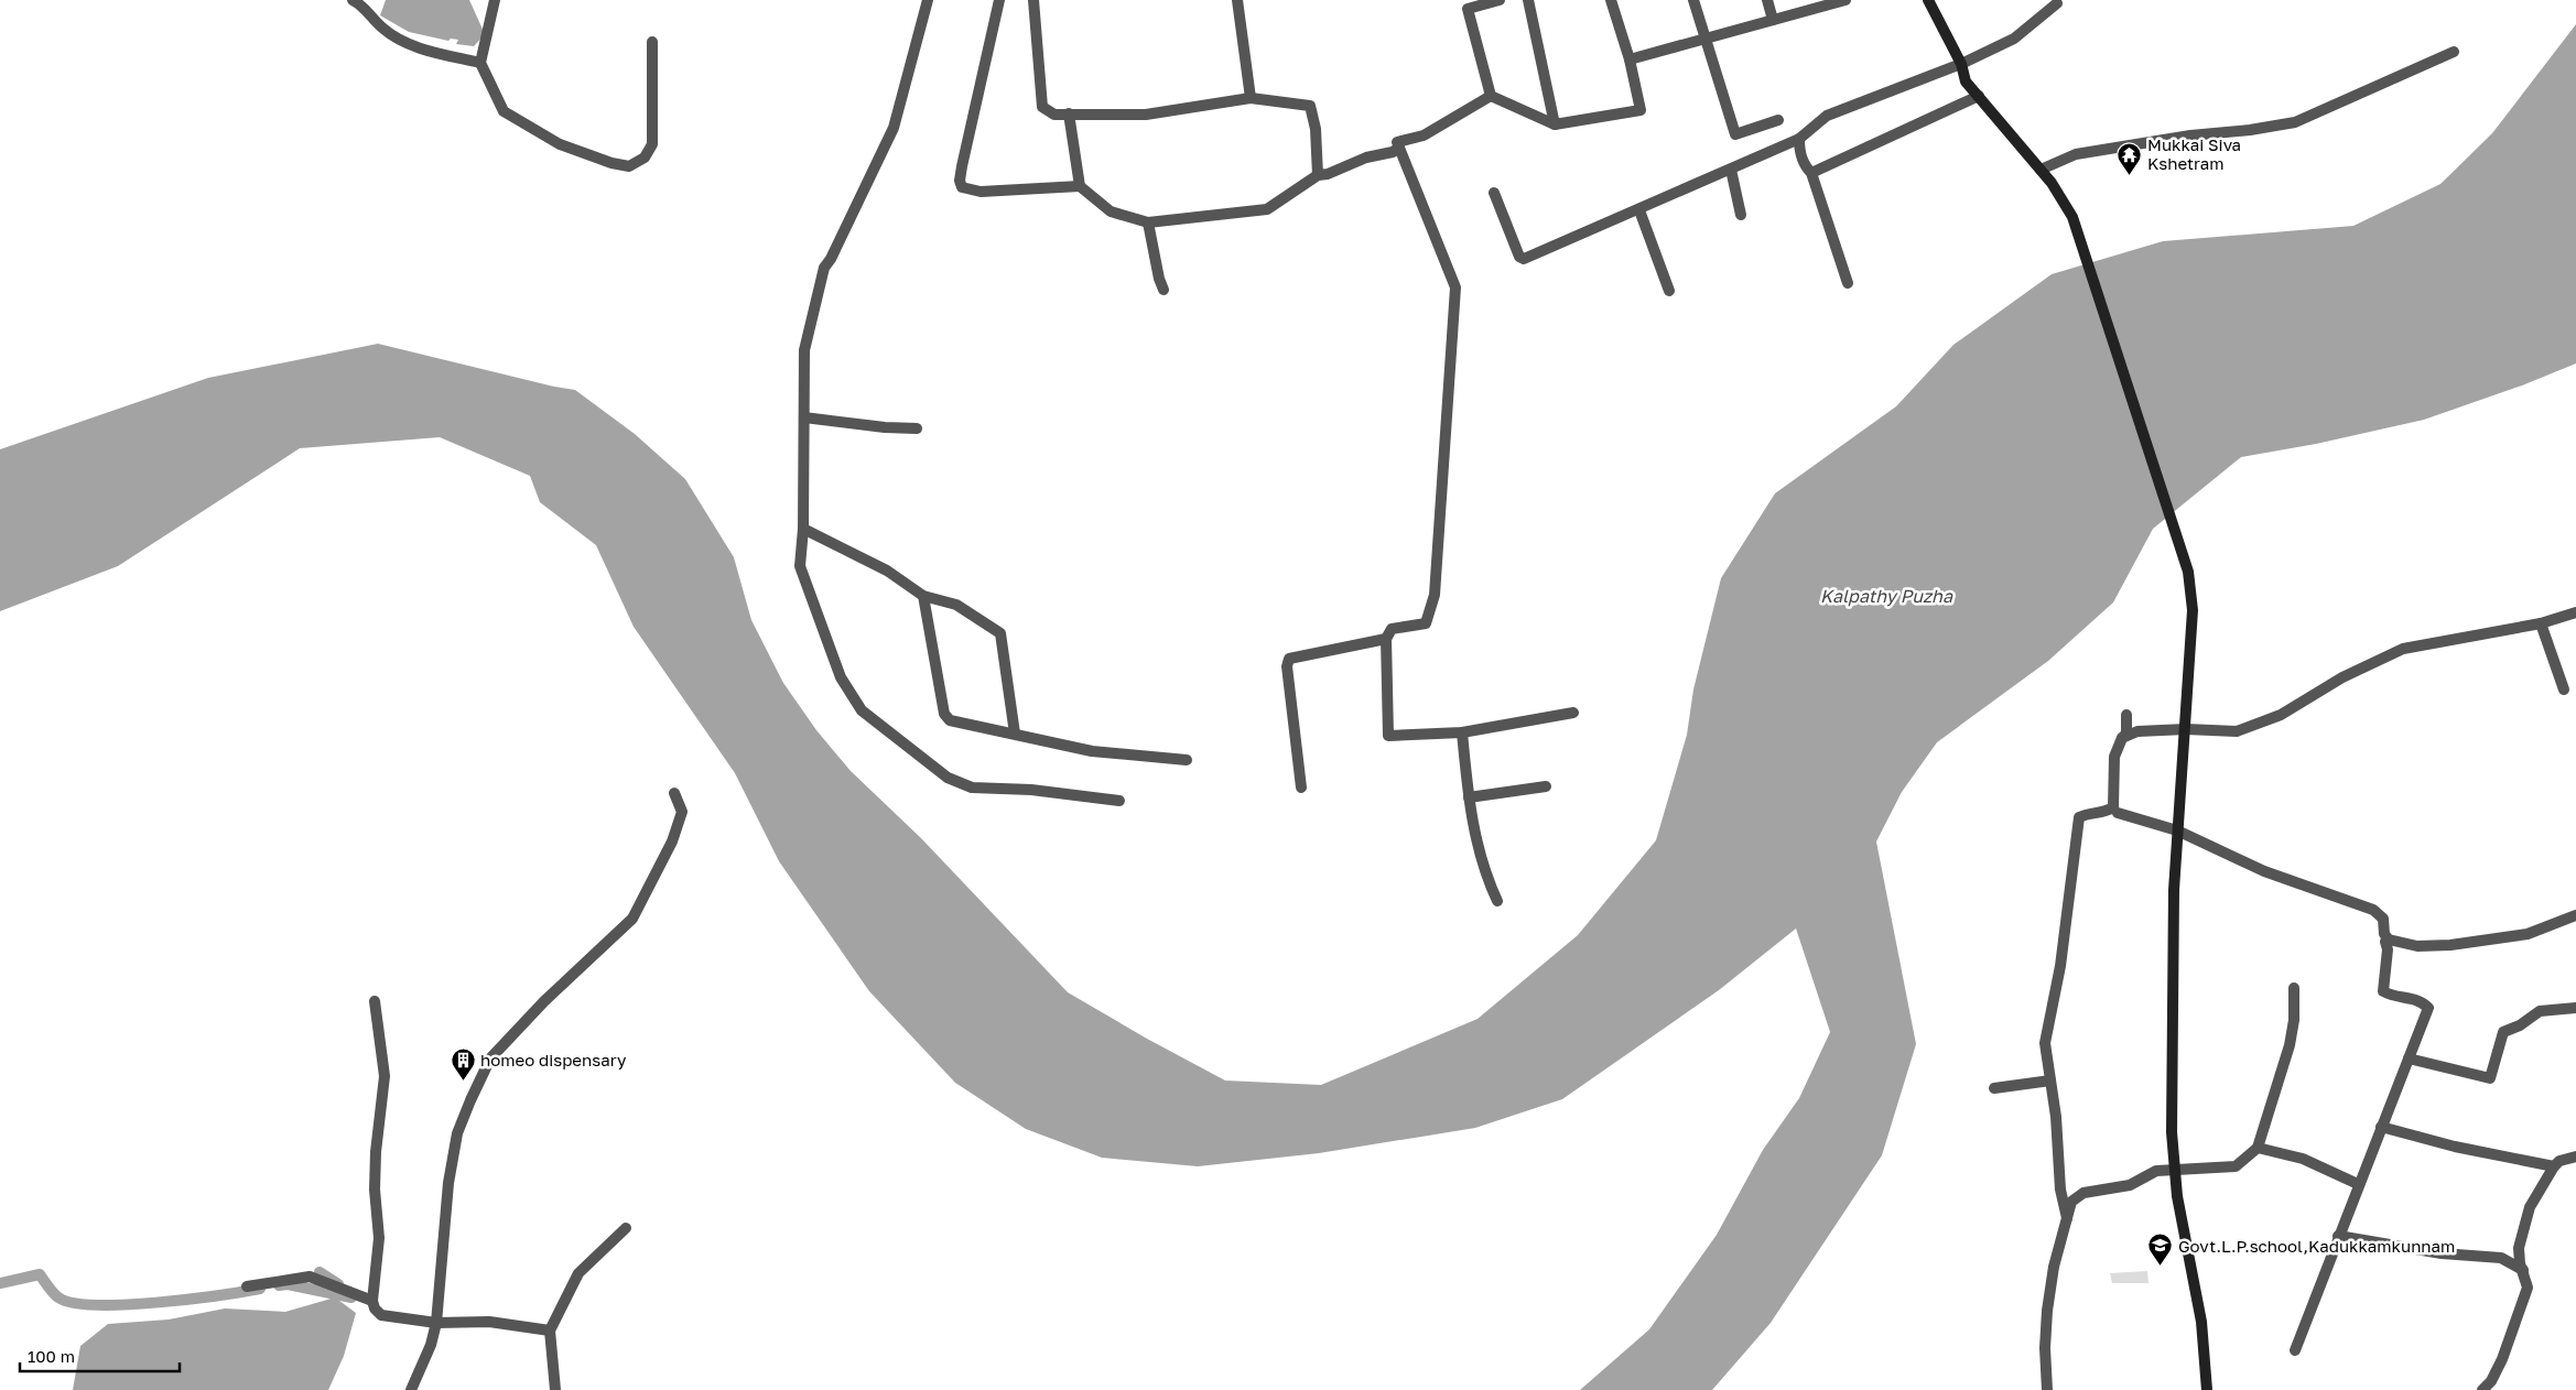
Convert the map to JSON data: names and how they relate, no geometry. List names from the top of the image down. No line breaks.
{"water":["Kalpathy Puzha"],"places":{"temple":["Mukkai Siva Kshetram"],"building":["homeo dispensary"],"school or university":["Govt.L.P.school,Kadukkamkunnam"]},"scale_bar":"100 m"}
